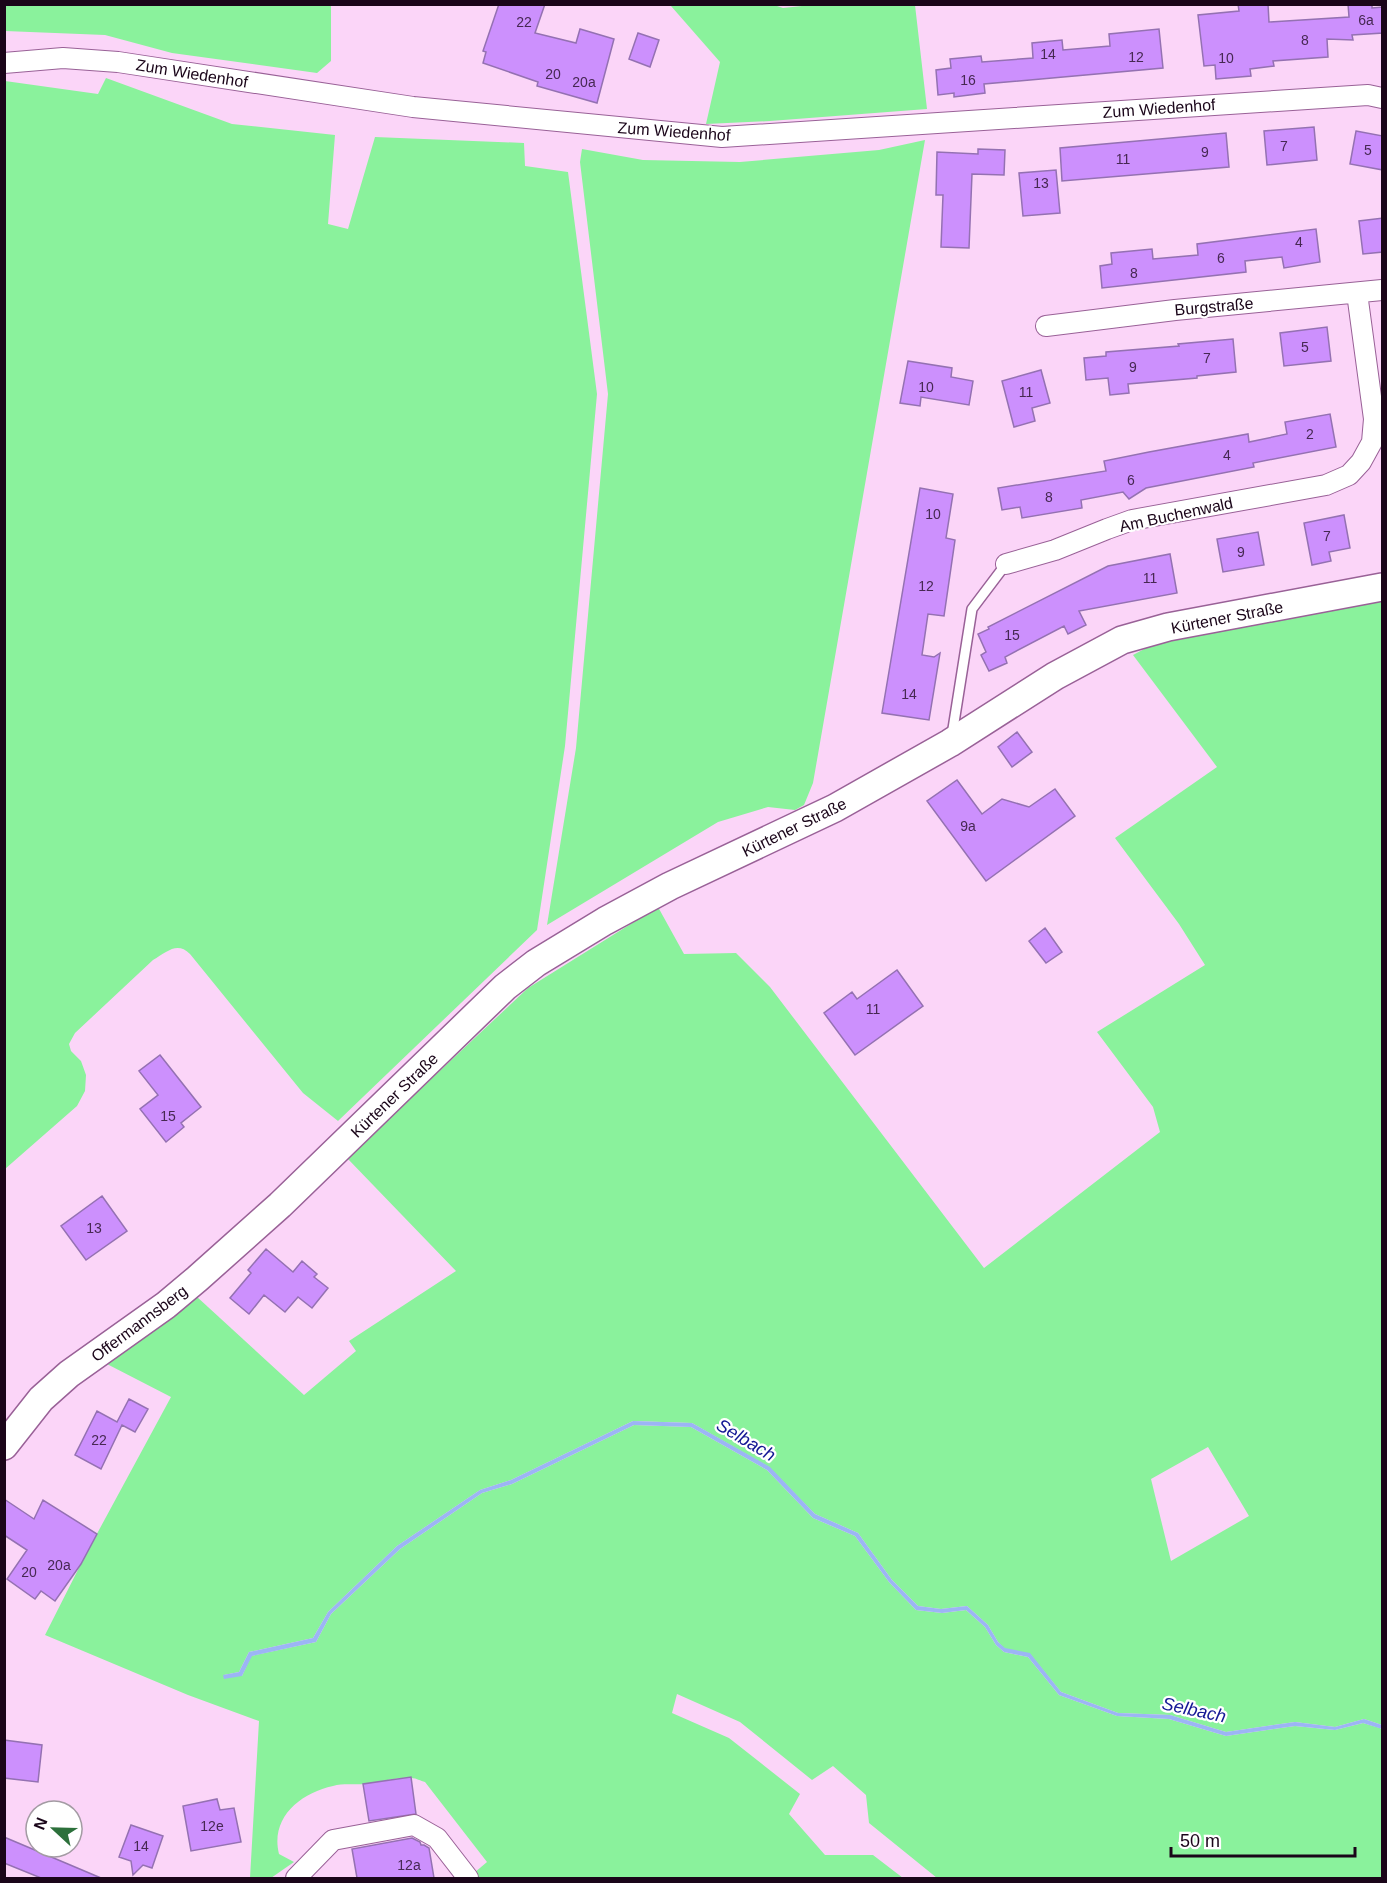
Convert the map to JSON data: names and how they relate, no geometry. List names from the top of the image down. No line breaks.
{"streets":{"street":["Zum Wiedenhof","Burgstraße","Am Buchenwald","Kürtener Straße","Offermannsberg"]},"crossings":[["Burgstraße","Am Buchenwald"],["Am Buchenwald","Kürtener Straße"],["Kürtener Straße","Offermannsberg"]],"water":["Selbach"],"house_numbers":["6a","22","8","14","12","10","20","16","20a","7","5","9","11","13","4","6","8","5","7","9","10","11","2","4","6","8","10","7","9","11","12","15","14","9a","11","15","13","22","20a","20","12e","14","12a"],"scale_bar":"50 m","north":"left"}
